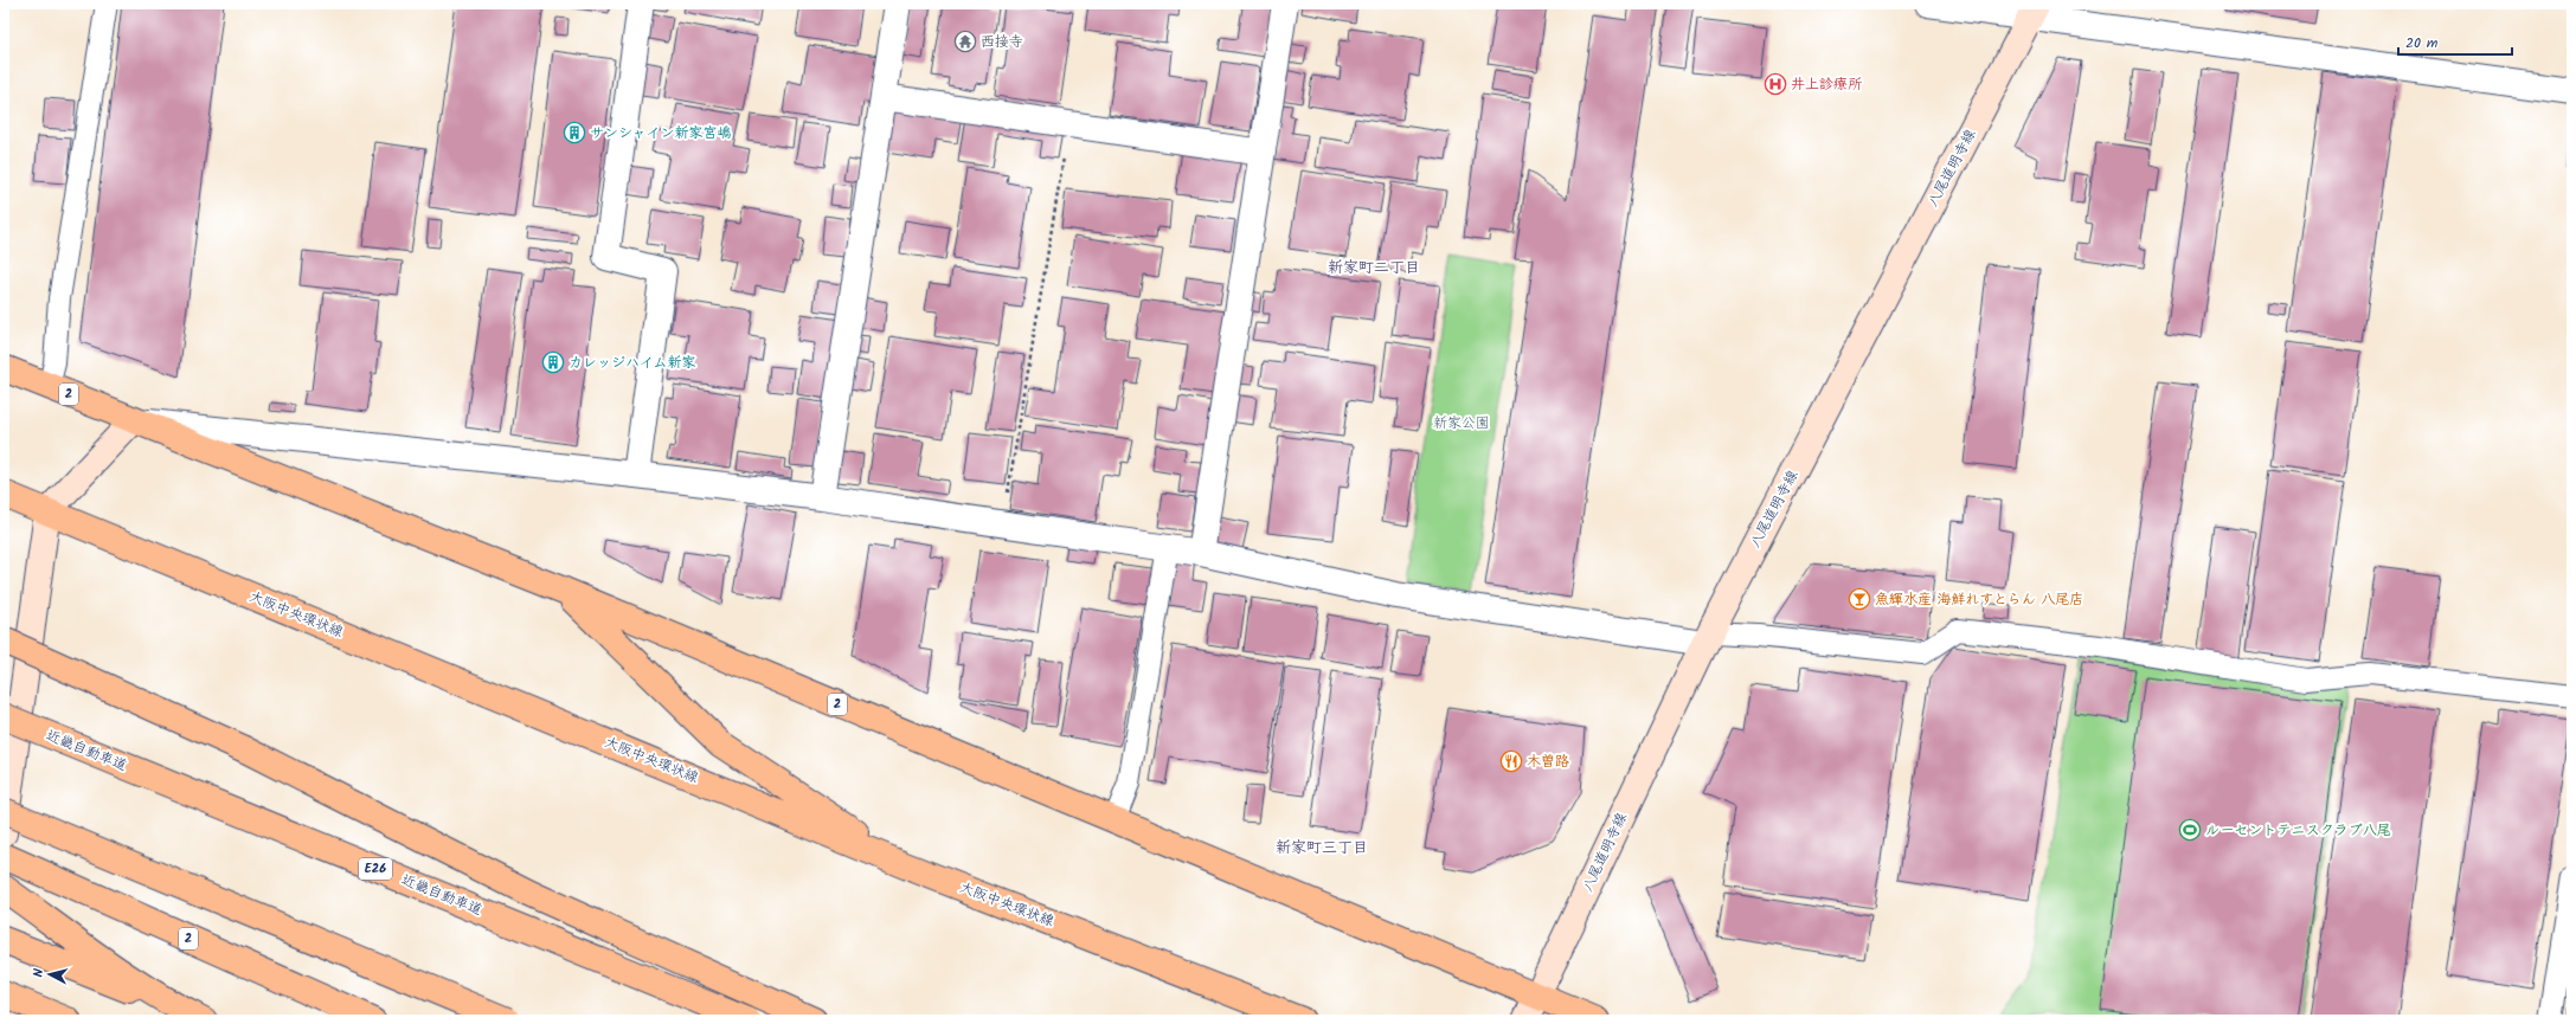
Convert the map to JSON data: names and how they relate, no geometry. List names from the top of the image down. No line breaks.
{"streets":{"main road":["八尾道明寺線","2","大阪中央環状線","近畿自動車道","E26"]},"crossings":[["八尾道明寺線","2"]],"districts":["新家町二丁目","新家町三丁目"],"parks":["新家公園"],"places":{"temple":["西接寺"],"hospital":["井上診療所"],"building":["サンシャイン新家宮嶋","カレッジハイム新家"],"bar":["魚輝水産 海鮮れすとらん 八尾店"],"restaurant":["木曽路"],"sports":["ルーセントテニスクラブ八尾"]},"scale_bar":"20 m","north":"left"}
